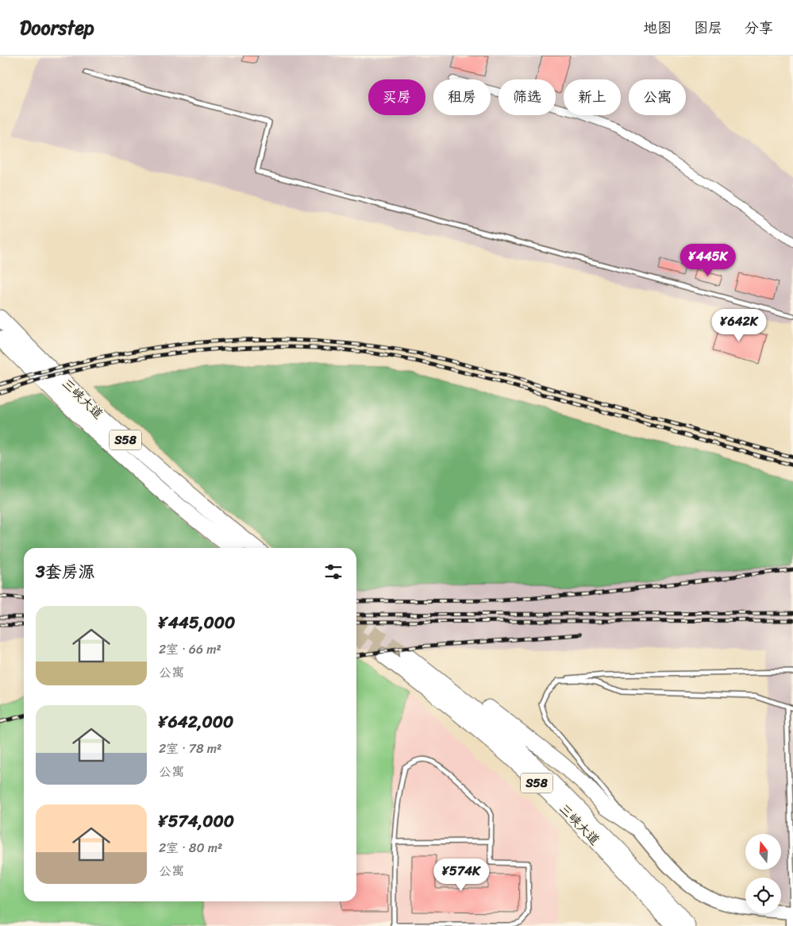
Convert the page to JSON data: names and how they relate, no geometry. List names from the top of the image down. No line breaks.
{"streets":{"highway":["三峡大道","S58"]},"north":"top","page":{"header":"Doorstep","nav":["地图","图层","分享"],"chip":["买房","租房","筛选","新上","公寓"],"price":["¥445K","¥642K","¥574K"],"heading":"3套房源","list":[{"name":"¥445,000","note":"2室 · 66 m² · 公寓"},{"name":"¥642,000","note":"2室 · 78 m² · 公寓"},{"name":"¥574,000","note":"2室 · 80 m² · 公寓"}]}}
